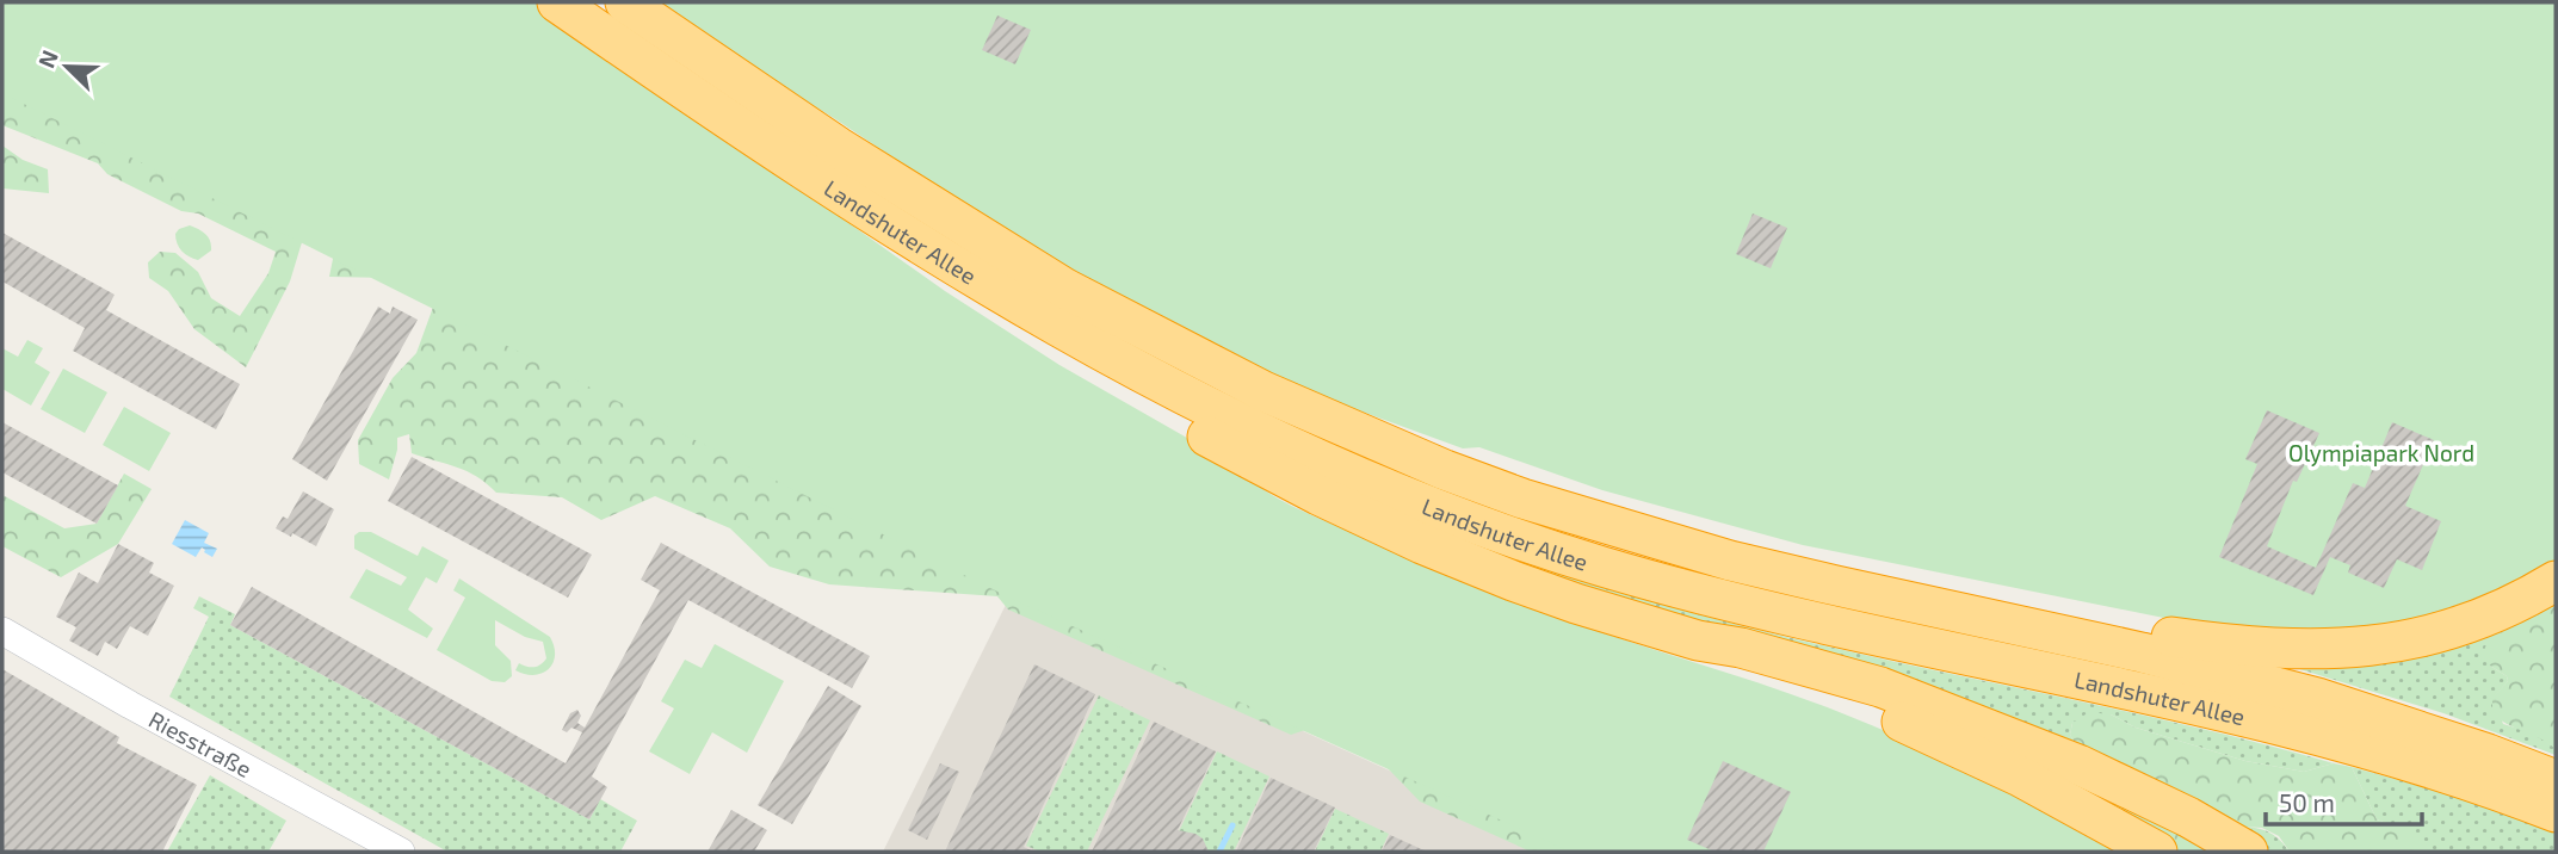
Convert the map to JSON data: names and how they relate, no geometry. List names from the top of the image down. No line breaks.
{"streets":{"highway":["Landshuter Allee"],"street":["Riesstraße"]},"parks":["Olympiapark Nord"],"scale_bar":"50 m","north":"top left"}
